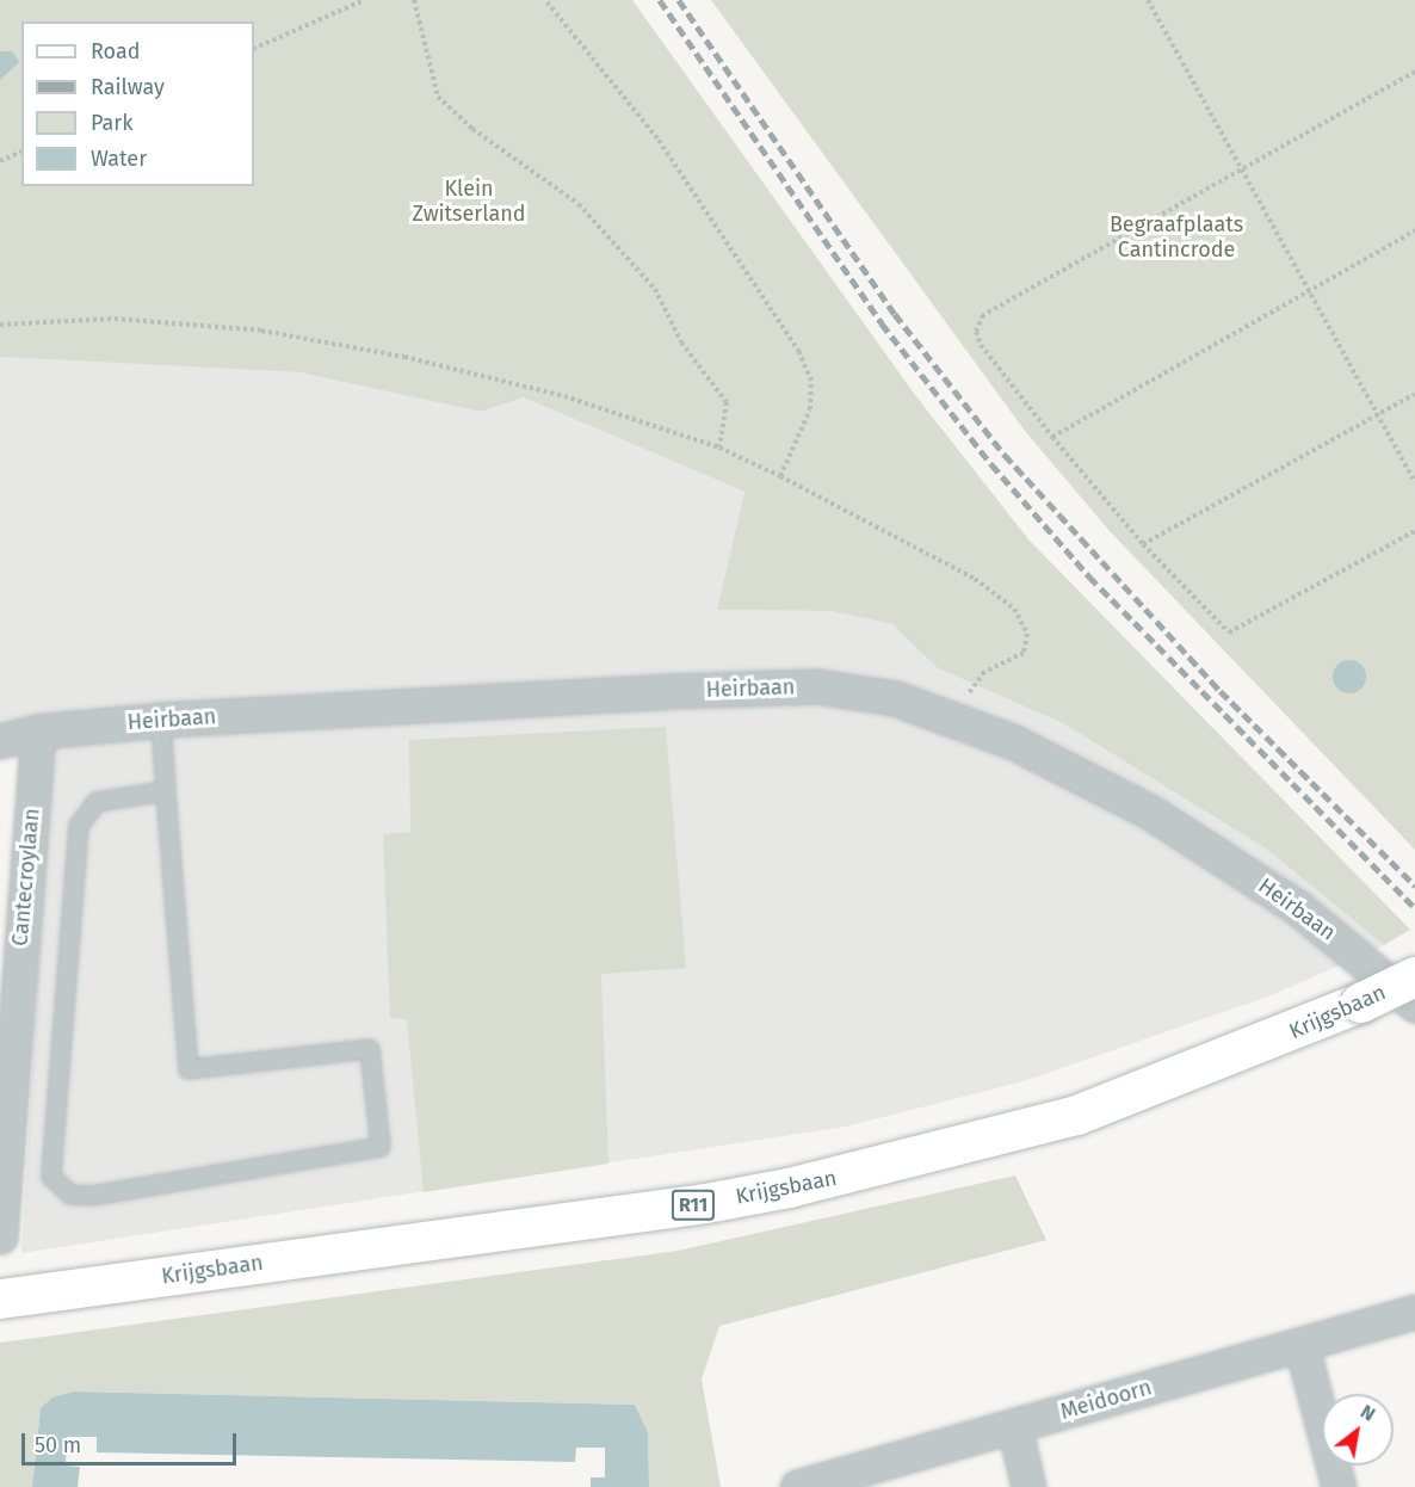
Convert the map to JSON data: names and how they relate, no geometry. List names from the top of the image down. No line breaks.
{"streets":{"main road":["Krijgsbaan","R11"],"street":["Heirbaan","Cantecroylaan","Meidoorn"]},"crossings":[["Heirbaan","Cantecroylaan"]],"parks":["Klein Zwitserland","Begraafplaats Cantincrode"],"legend":["Road","Railway","Park","Water"],"scale_bar":"50 m","north":"top right"}
